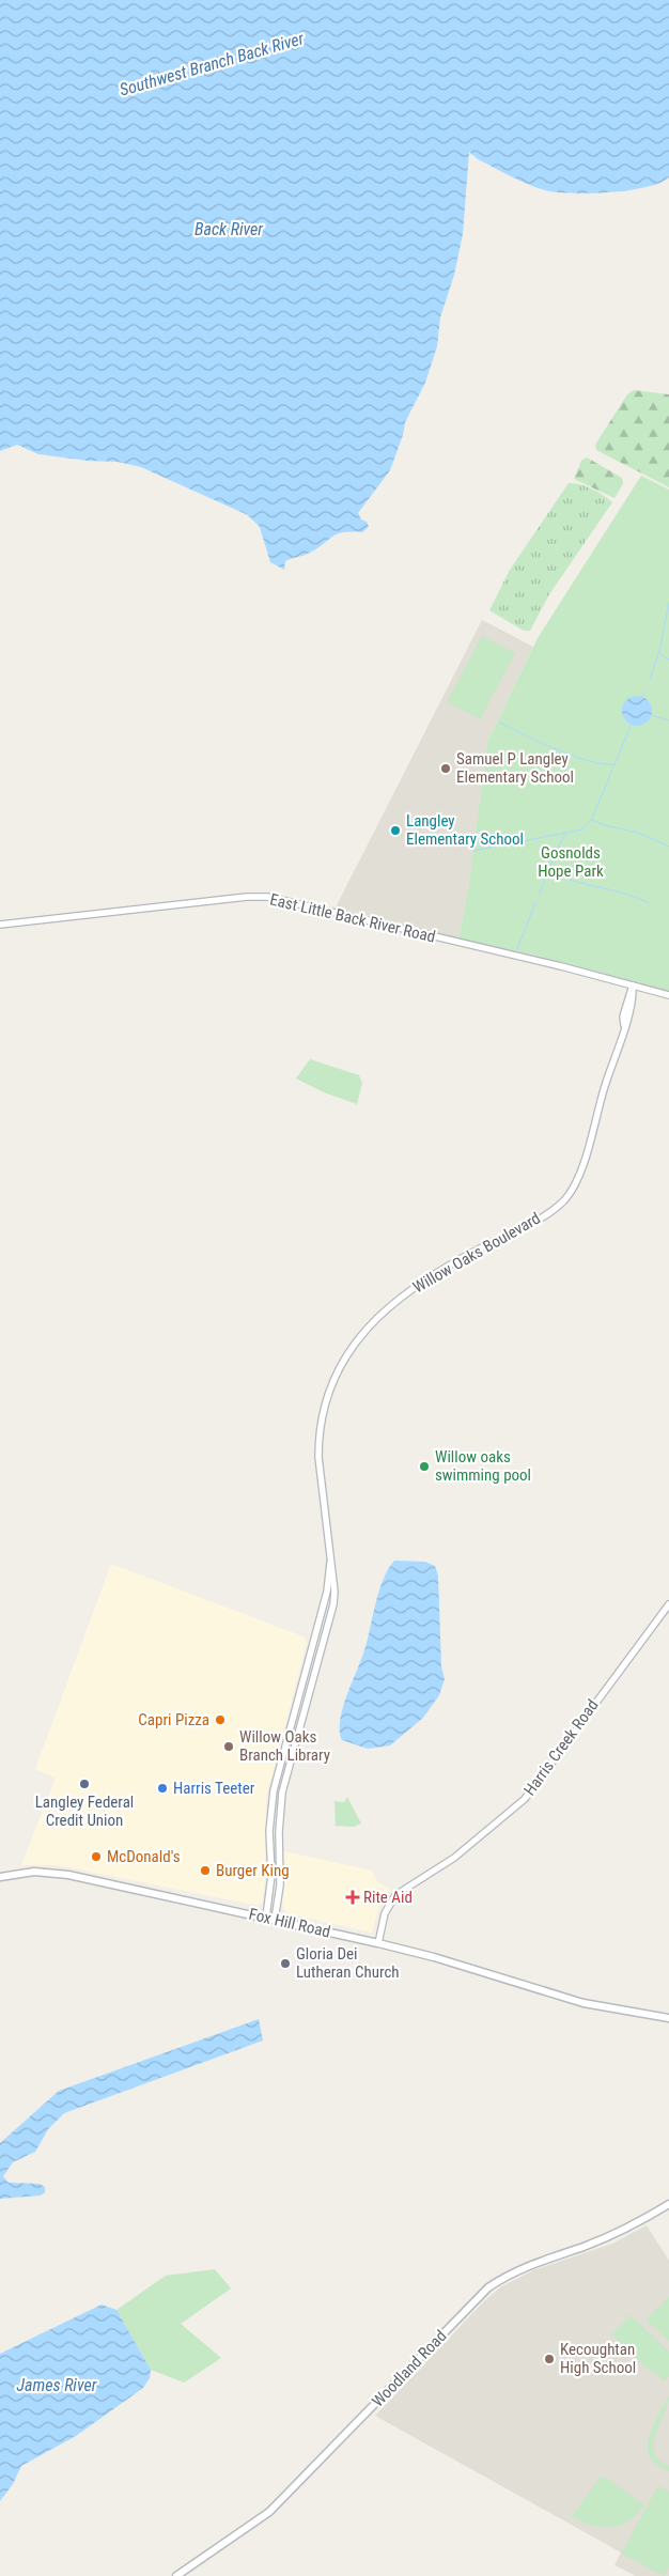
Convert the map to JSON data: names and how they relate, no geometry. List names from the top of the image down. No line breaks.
{"streets":{"main road":["Fox Hill Road","Woodland Road"],"street":["East Little Back River Road","Willow Oaks Boulevard","Harris Creek Road"]},"crossings":[["East Little Back River Road","Willow Oaks Boulevard"],["Willow Oaks Boulevard","Fox Hill Road"],["Harris Creek Road","Fox Hill Road"]],"water":["Southwest Branch Back River","Back River","James River"],"parks":["Gosnolds Hope Park"],"places":{"other":["Samuel P Langley Elementary School","Langley Elementary School","Willow oaks swimming pool","Capri Pizza","Willow Oaks Branch Library","Langley Federal Credit Union","Harris Teeter","McDonald's","Burger King","Gloria Dei Lutheran Church","Kecoughtan High School"],"health":["Rite Aid"]}}
